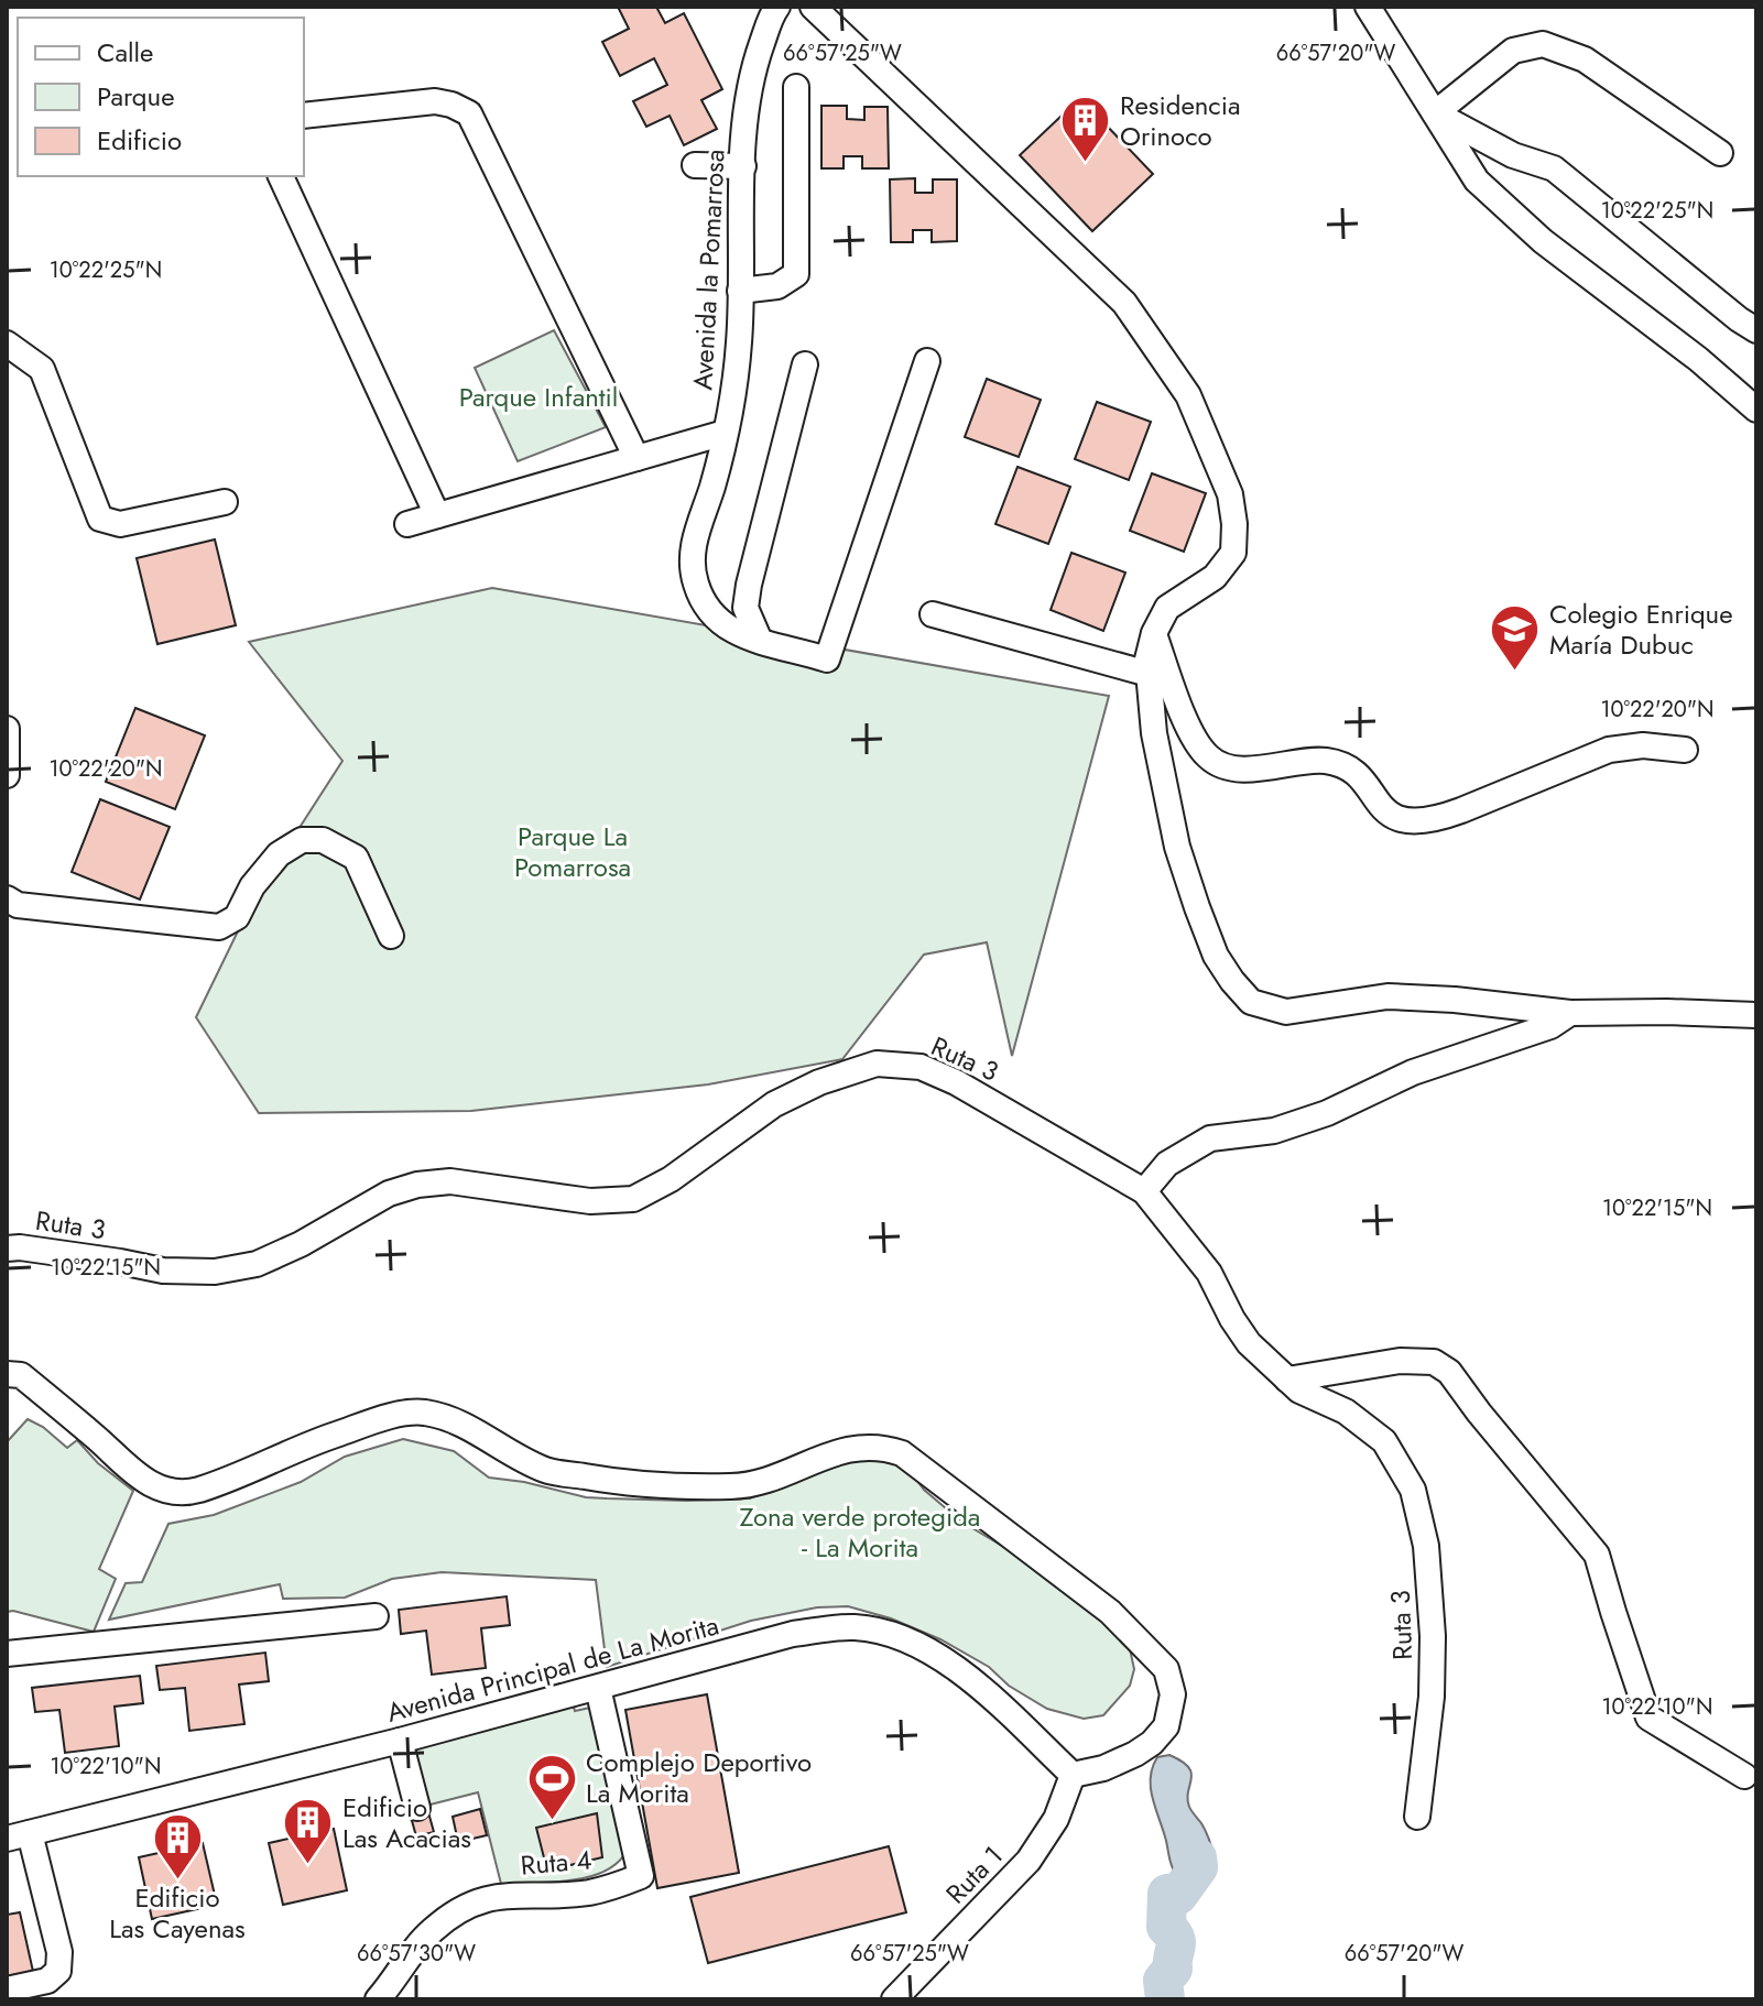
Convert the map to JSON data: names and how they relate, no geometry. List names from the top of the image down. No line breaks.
{"streets":{"street":["Avenida la Pomarrosa","Ruta 3","Avenida Principal de La Morita","Ruta 4","Ruta 1"]},"crossings":[["Avenida Principal de La Morita","Ruta 4"],["Avenida Principal de La Morita","Ruta 1"]],"parks":["Parque Infantil","Parque La Pomarrosa","Zona verde protegida - La Morita"],"places":{"building":["Residencia Orinoco","Edificio Las Acacias","Edificio Las Cayenas"],"school or university":["Colegio Enrique María Dubuc"],"sports":["Complejo Deportivo La Morita"]},"legend":["Calle","Parque","Edificio"],"coordinates":["66°57'25\"W","66°57'20\"W","10°22'25\"N","10°22'20\"N","10°22'15\"N","10°22'10\"N","66°57'30\"W"]}
